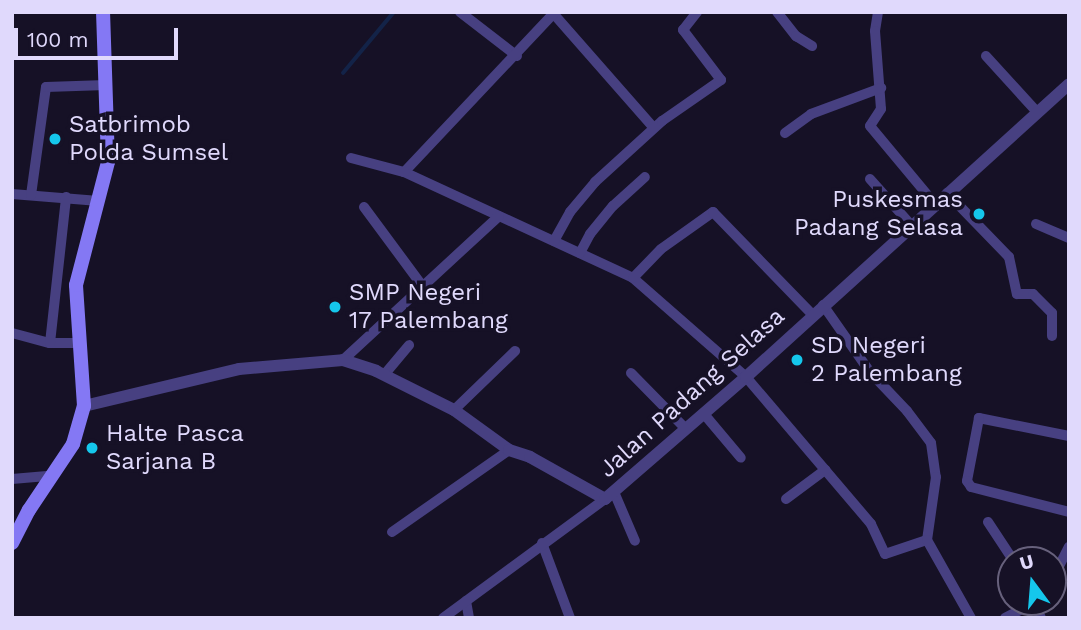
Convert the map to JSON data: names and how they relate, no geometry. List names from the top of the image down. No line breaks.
{"streets":{"street":["Jalan Padang Selasa"]},"places":["Satbrimob Polda Sumsel","Puskesmas Padang Selasa","SMP Negeri 17 Palembang","SD Negeri 2 Palembang","Halte Pasca Sarjana B"],"scale_bar":"100 m","north":"top"}
